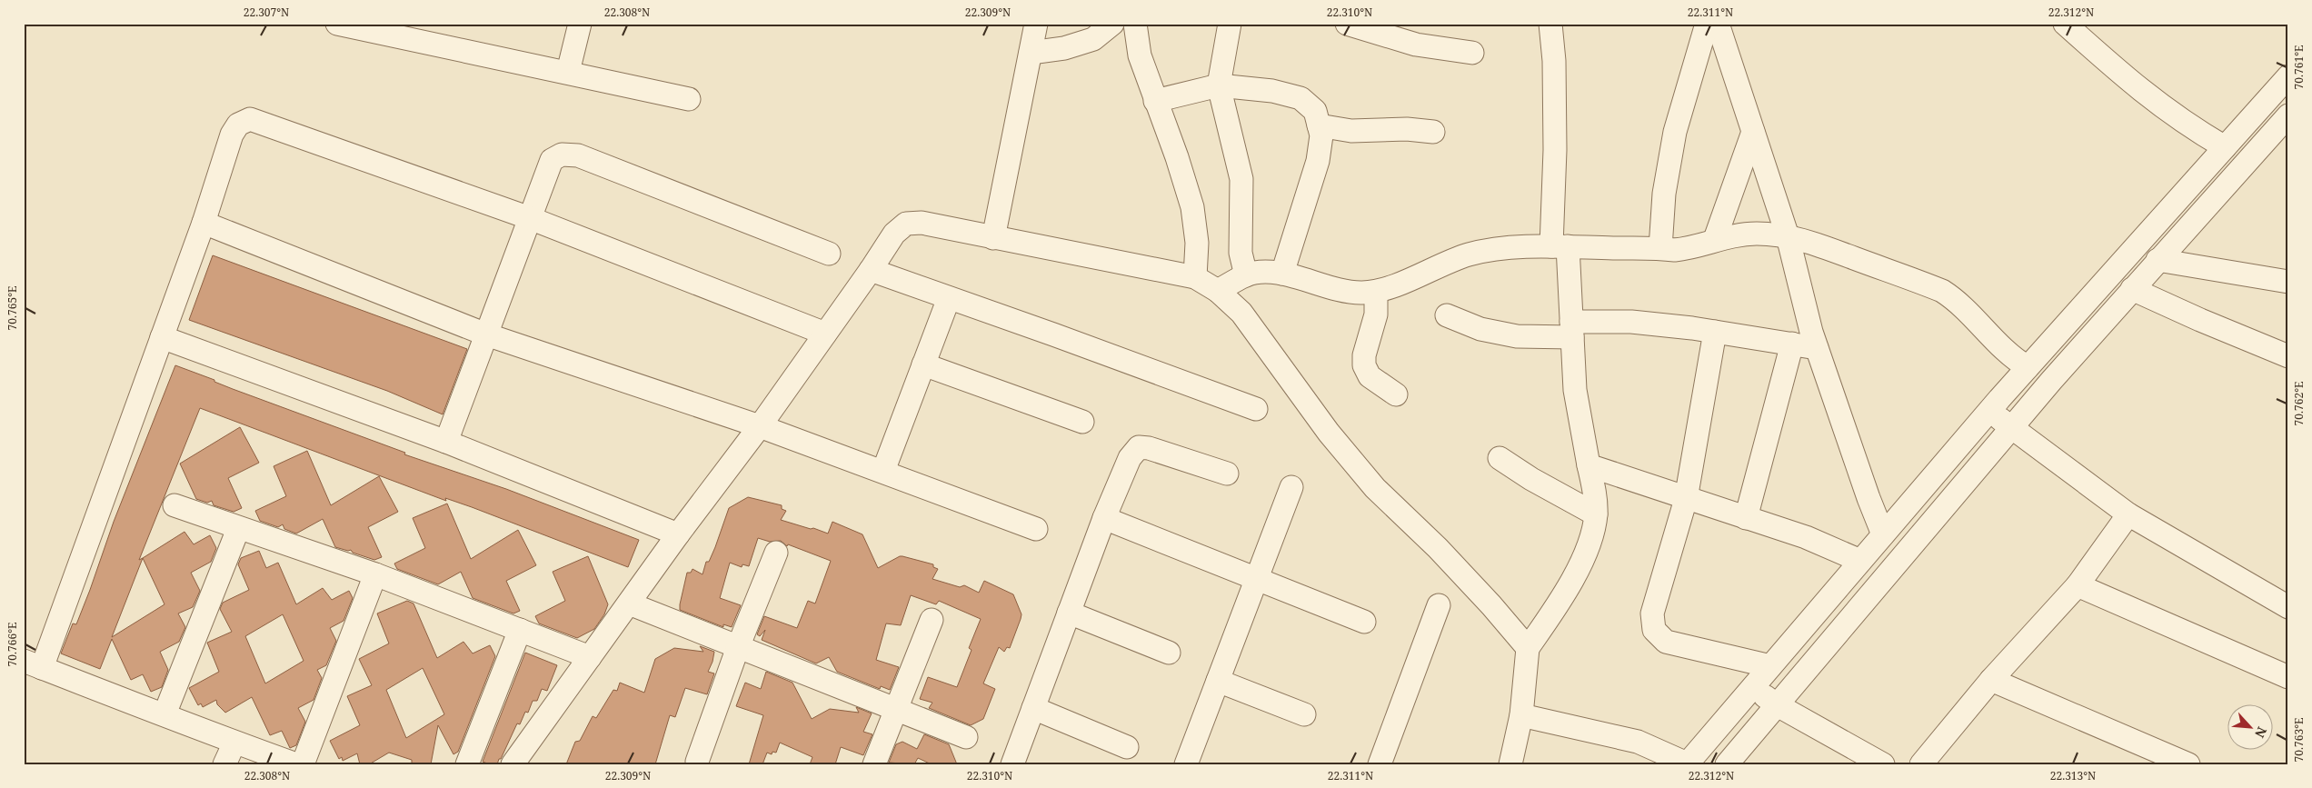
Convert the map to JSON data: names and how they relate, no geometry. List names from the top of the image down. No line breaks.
{"north":"bottom right","coordinates":["22.307°N","22.308°N","22.309°N","22.310°N","22.311°N","22.312°N","70.761°E","70.765°E","70.762°E","70.766°E","70.763°E","22.313°N"]}
